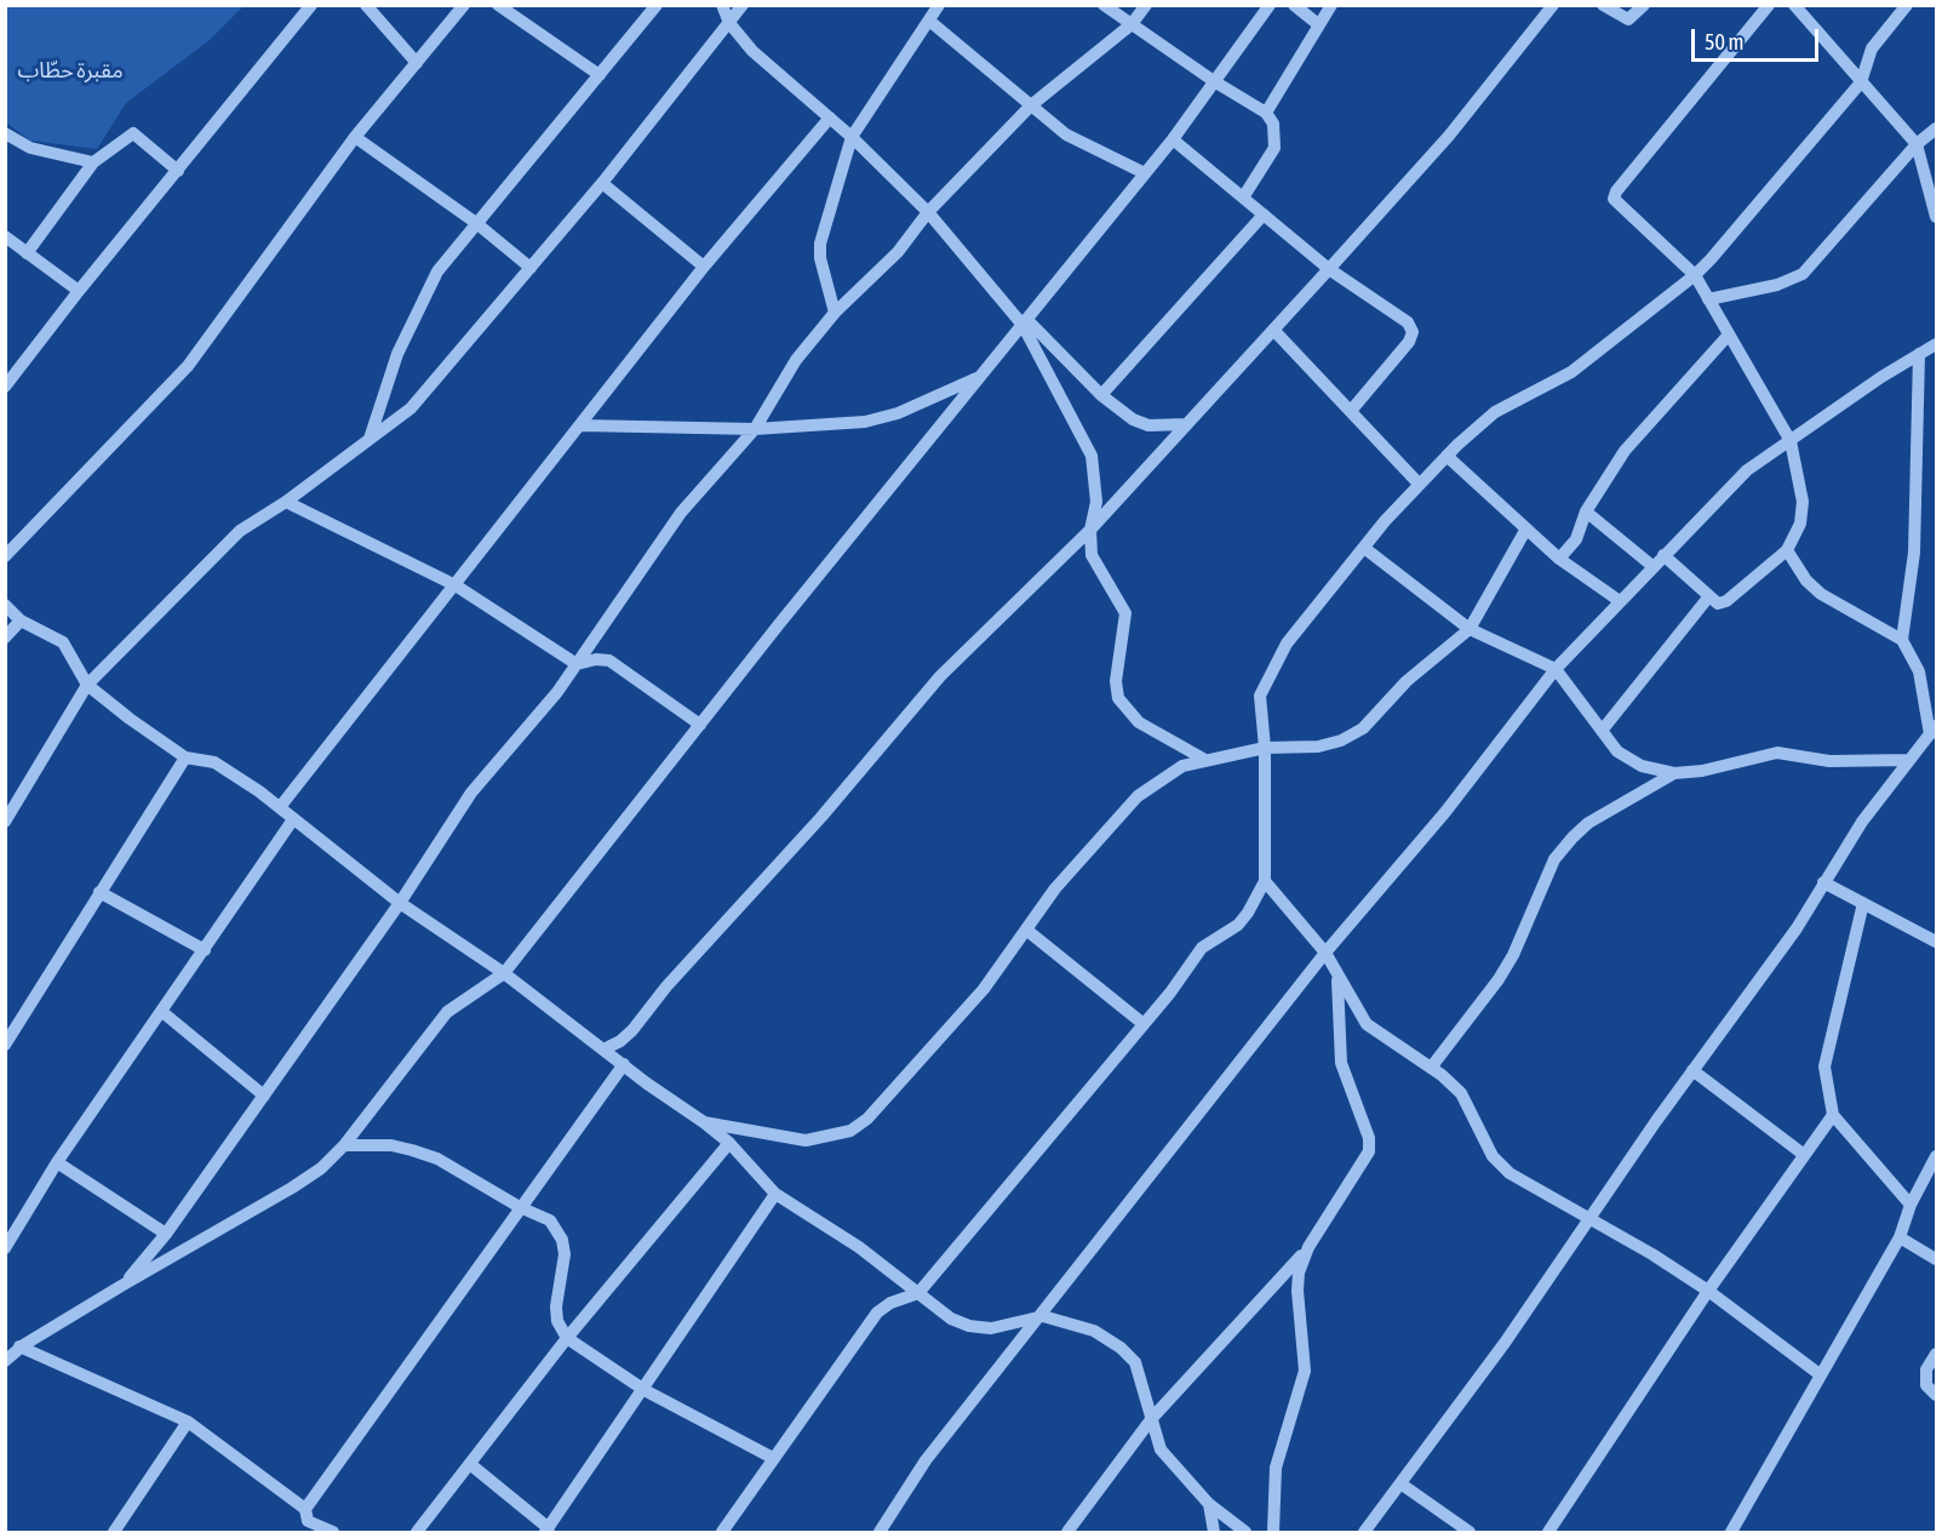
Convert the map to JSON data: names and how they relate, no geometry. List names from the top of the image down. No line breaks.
{"parks":["مقبرة حطّاب"],"scale_bar":"50 m"}
